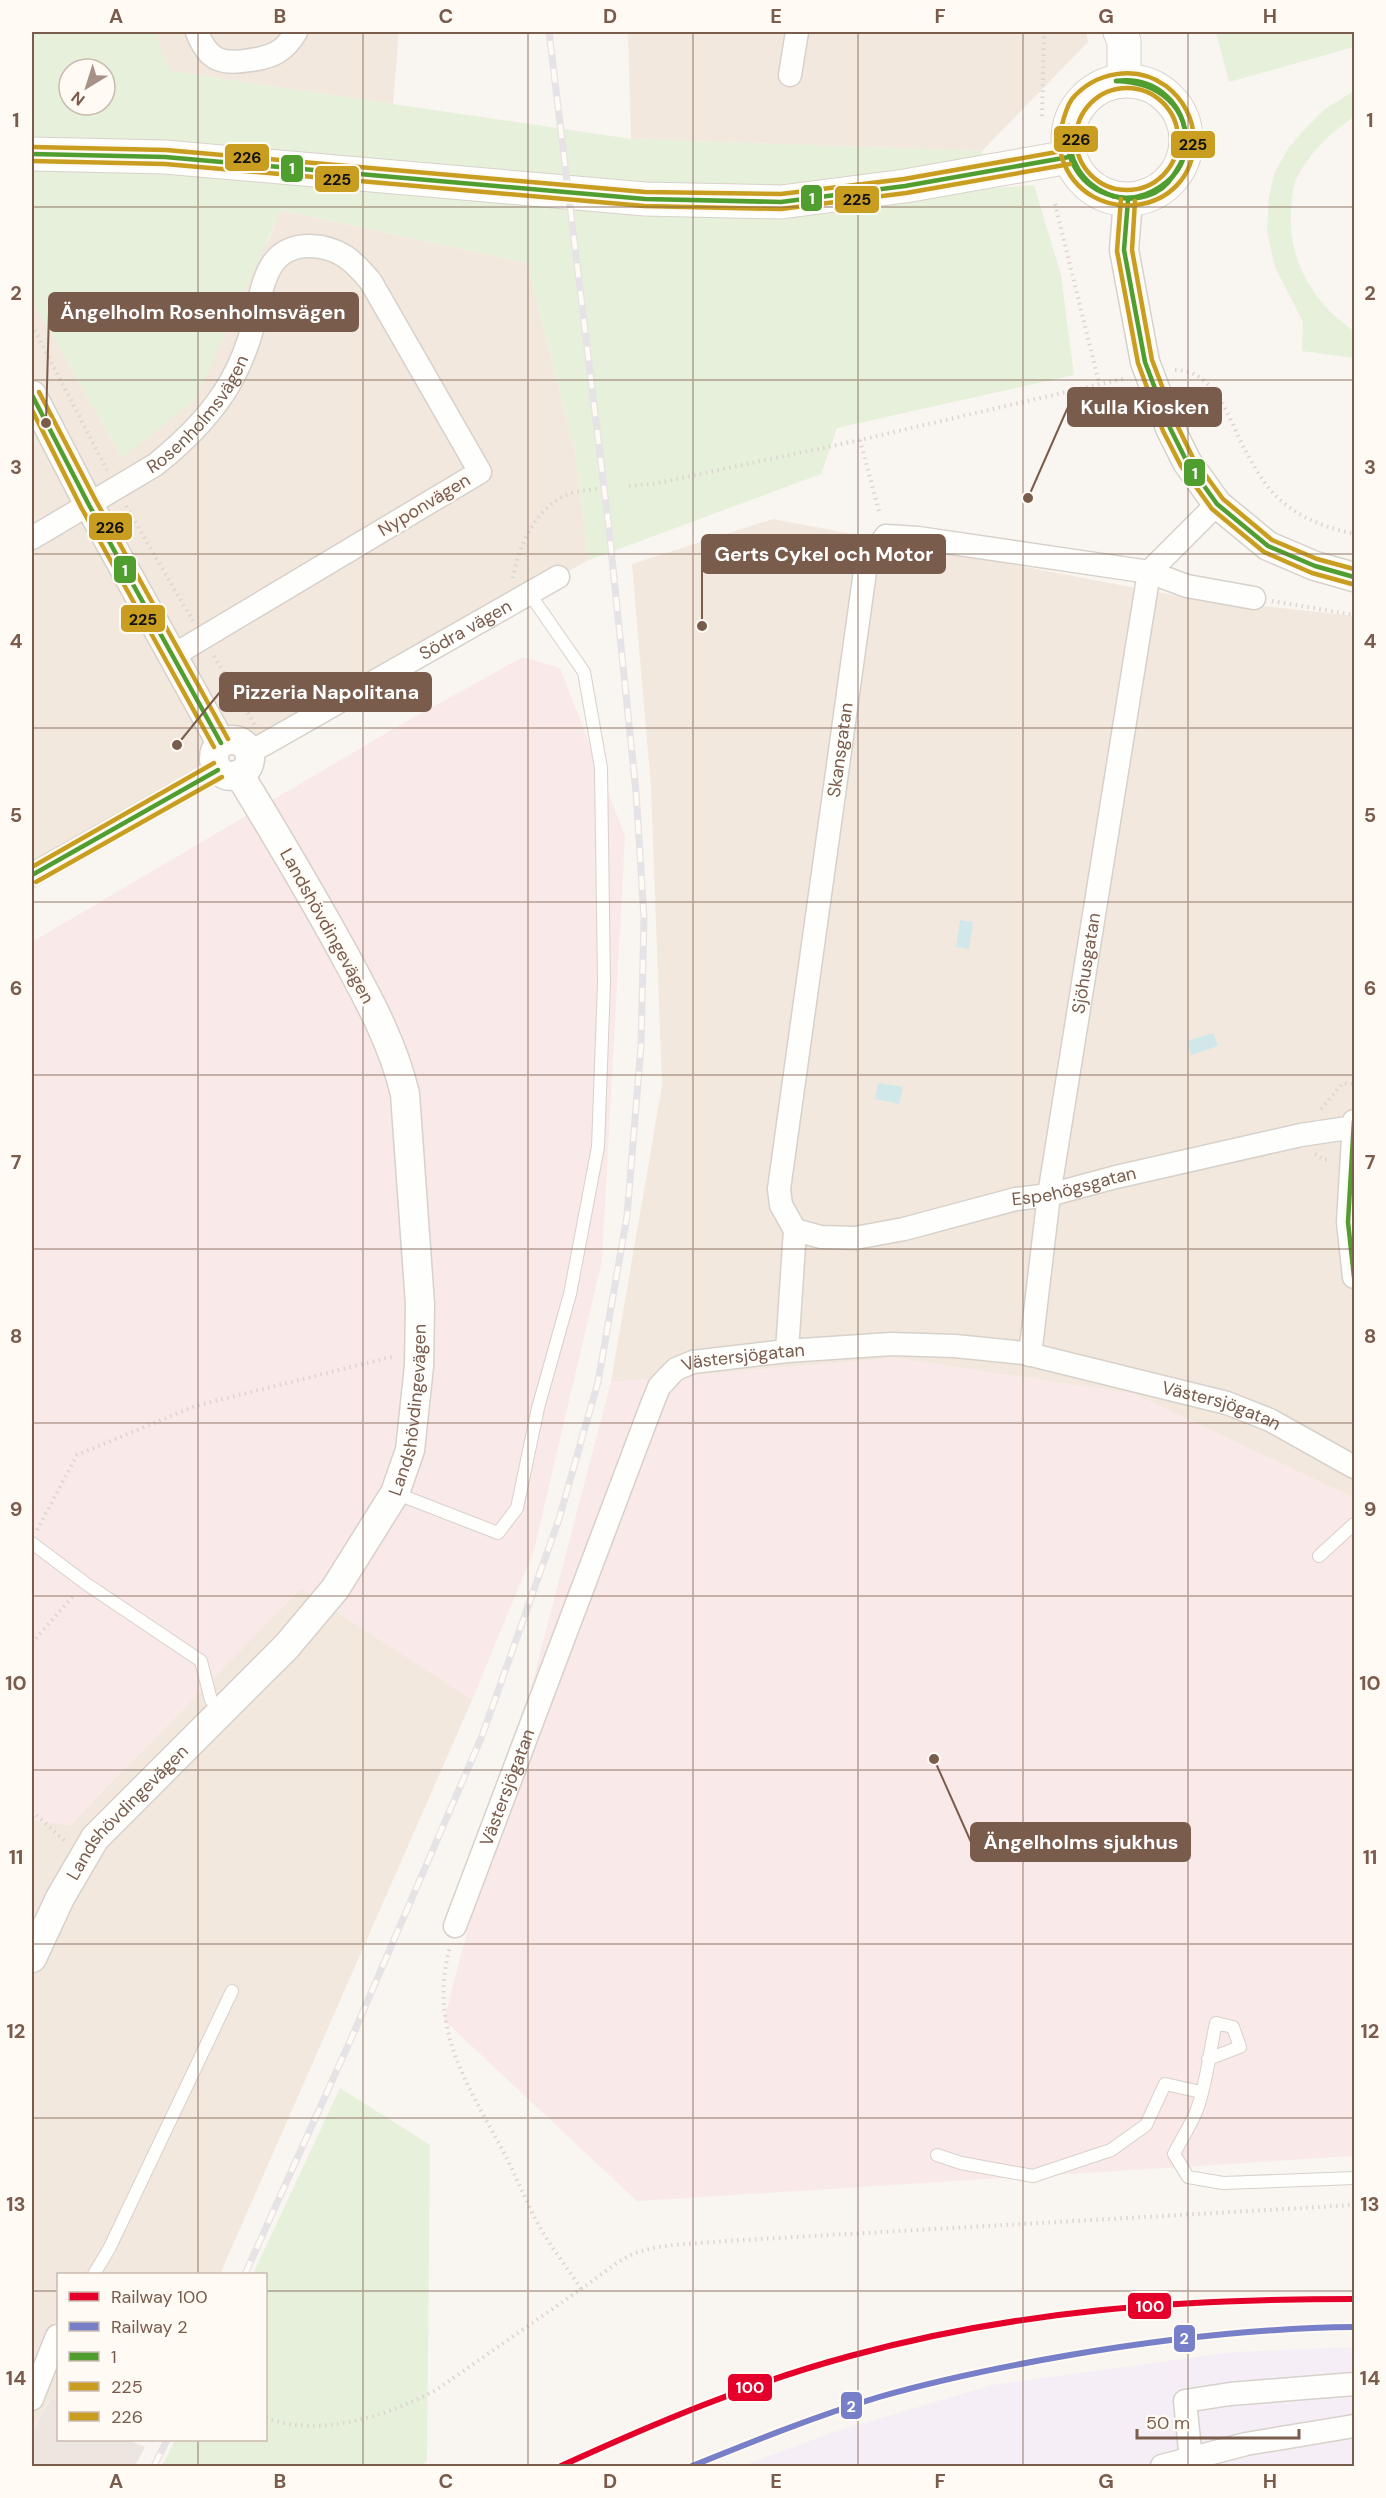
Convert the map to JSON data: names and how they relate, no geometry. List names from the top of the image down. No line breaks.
{"streets":{"street":["Rosenholmsvägen","Nyponvägen","Södra vägen","Skansgatan","Landshövdingevägen","Sjöhusgatan","Espehögsgatan","Västersjögatan"]},"crossings":[["Rosenholmsvägen","Nyponvägen"],["Rosenholmsvägen","Landshövdingevägen"],["Nyponvägen","Landshövdingevägen"],["Södra vägen","Landshövdingevägen"],["Skansgatan","Espehögsgatan"],["Sjöhusgatan","Espehögsgatan"],["Sjöhusgatan","Västersjögatan"]],"places":["Ängelholm Rosenholmsvägen","Kulla Kiosken","Gerts Cykel och Motor","Pizzeria Napolitana","Ängelholms sjukhus"],"lines":["transit line 225","transit line 1","transit line 226","rail line 100","rail line 2"],"legend":["Railway 100","Railway 2","1","225","226"],"scale_bar":"50 m","north":"bottom left","grid":{"columns":["A","B","C","D","E","F","G","H"],"rows":["1","2","3","4","5","6","7","8","9","10","11","12","13","14"]}}
